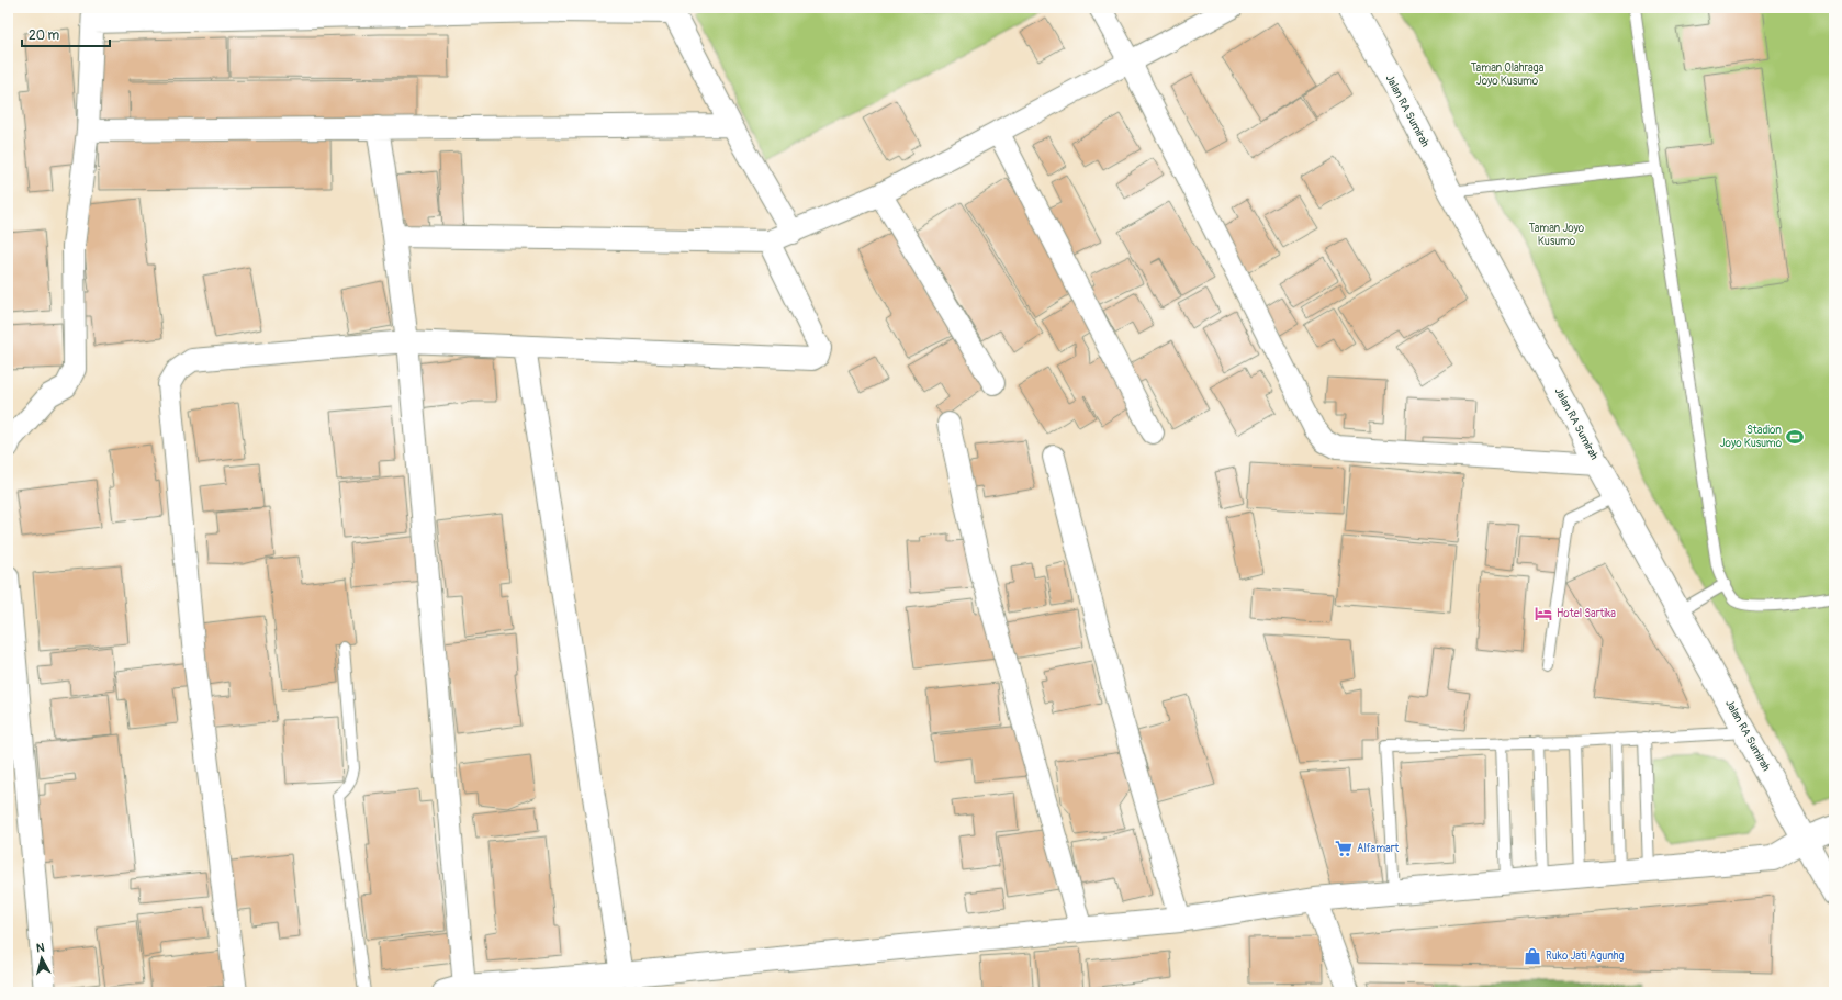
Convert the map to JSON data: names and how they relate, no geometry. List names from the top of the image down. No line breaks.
{"streets":{"street":["Jalan RA Sumirah"]},"parks":["Taman Olahraga Joyo Kusumo","Taman Joyo Kusumo"],"places":{"sports":["Stadion Joyo Kusumo"],"hotel":["Hotel Sartika"],"supermarket":["Alfamart"],"shop":["Ruko Jati Agunhg"]},"scale_bar":"20 m","north":"top"}
